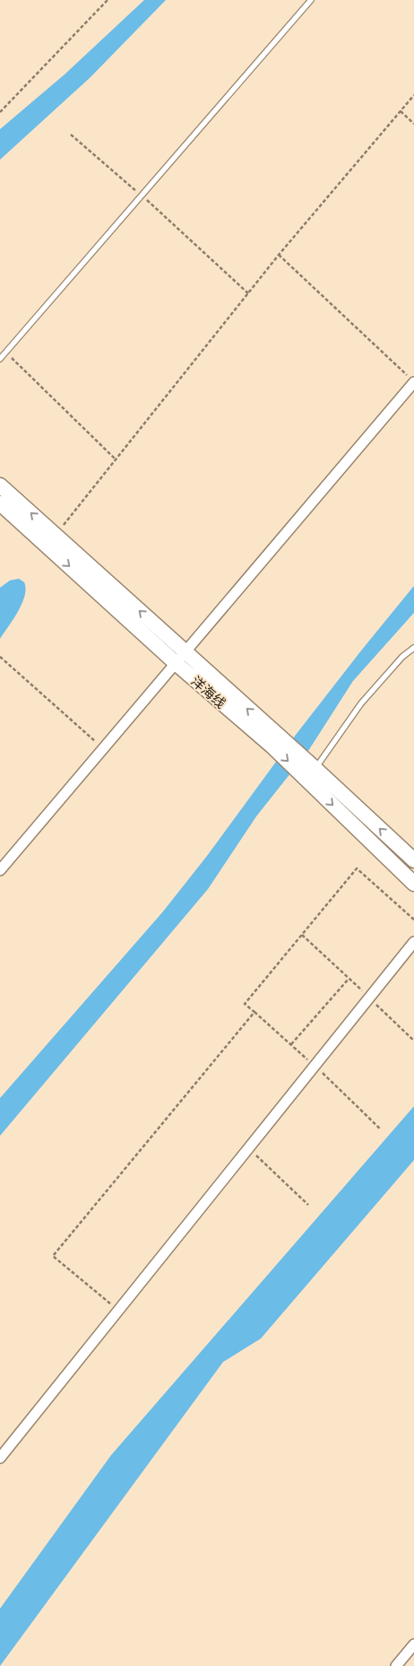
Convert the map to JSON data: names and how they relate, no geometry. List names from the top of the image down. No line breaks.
{"streets":{"main road":["洋海线"]}}
